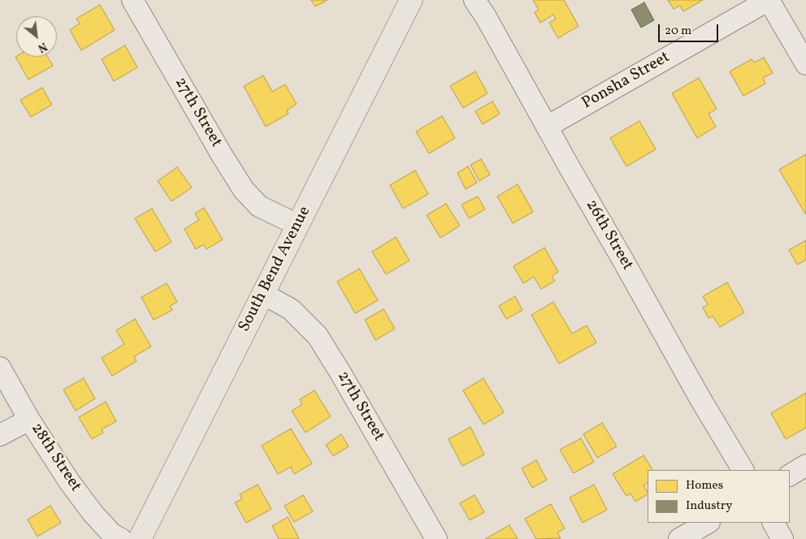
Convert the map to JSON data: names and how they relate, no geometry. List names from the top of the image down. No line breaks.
{"streets":{"main road":["South Bend Avenue"],"street":["Ponsha Street","27th Street","26th Street","28th Street"]},"crossings":[["Ponsha Street","26th Street"],["27th Street","South Bend Avenue"]],"legend":["Homes","Industry"],"scale_bar":"20 m","north":"bottom right"}
